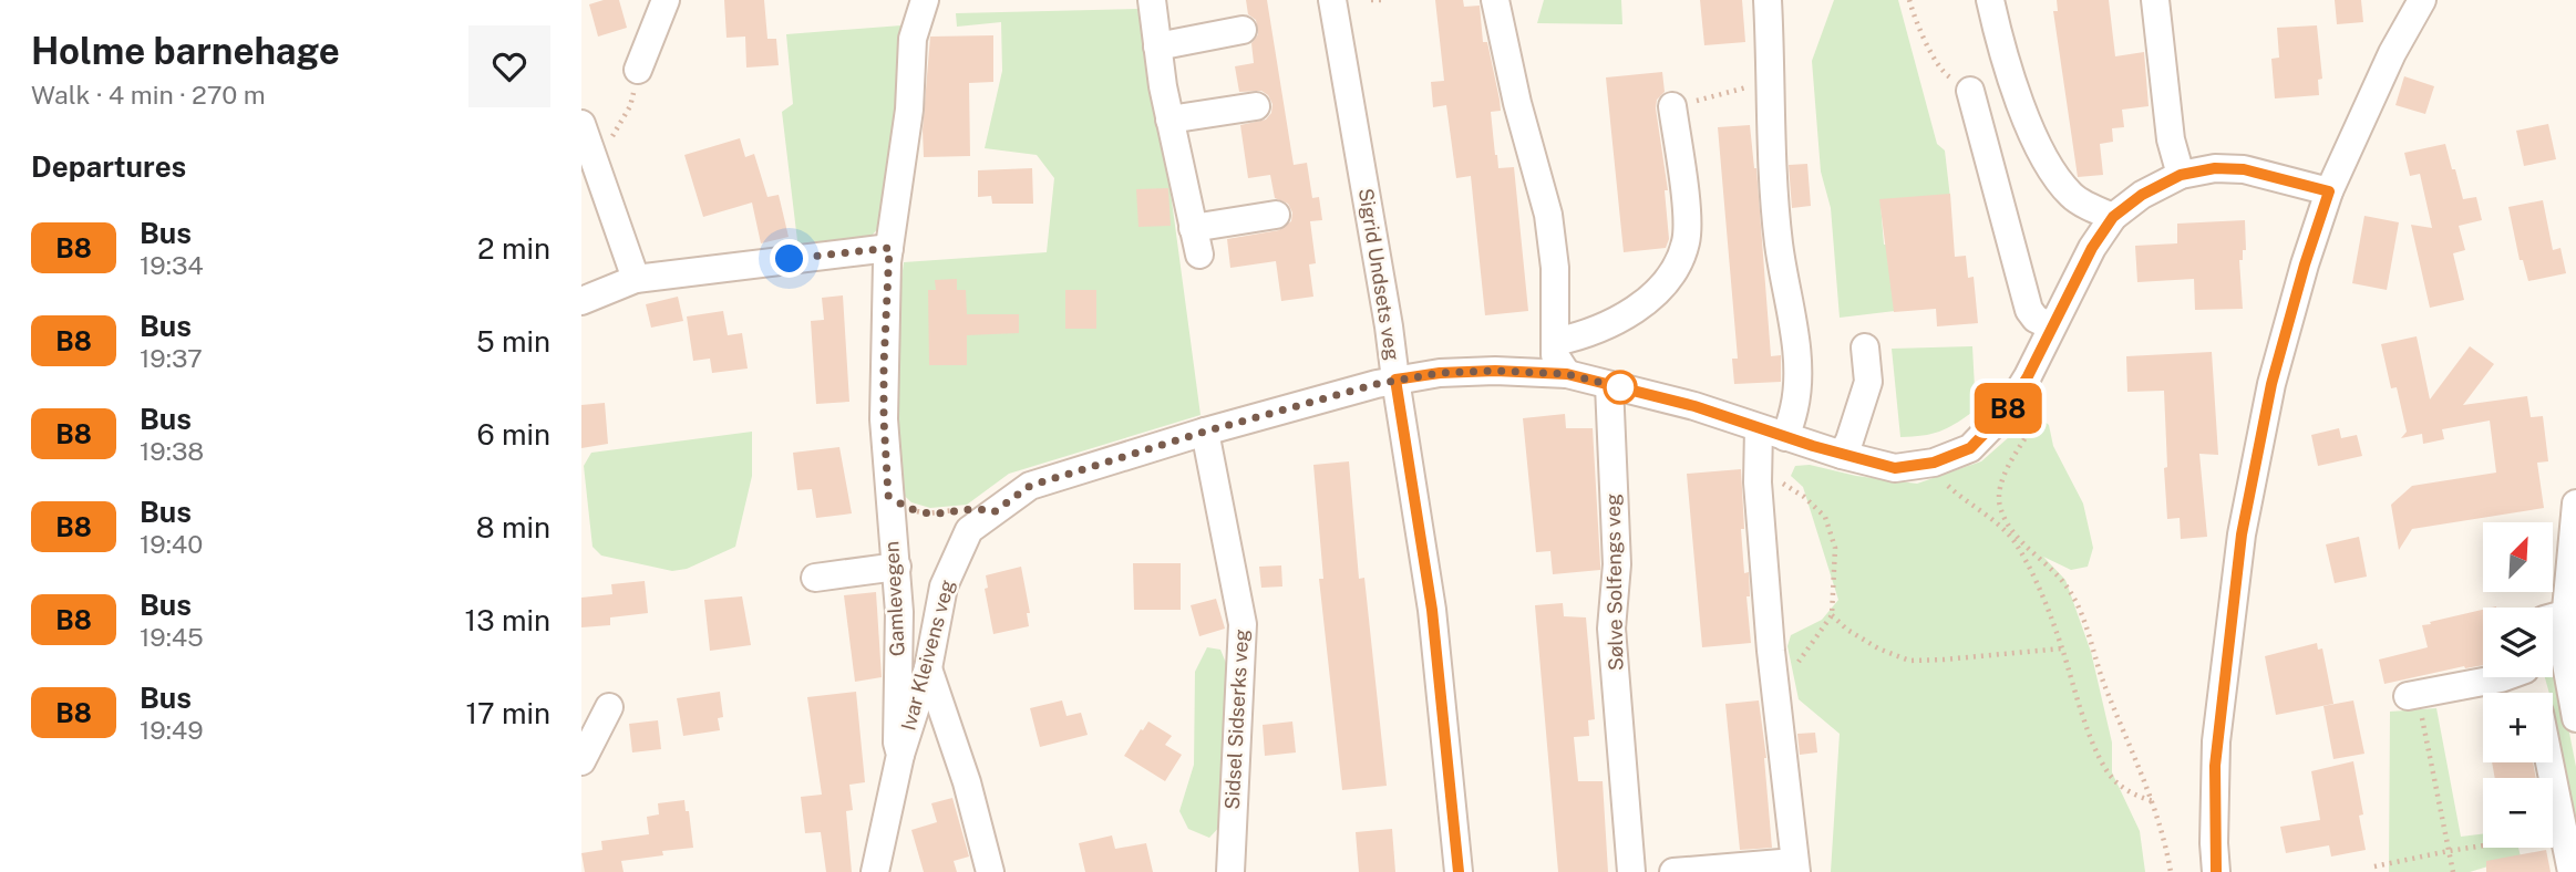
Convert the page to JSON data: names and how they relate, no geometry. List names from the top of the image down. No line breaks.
{"streets":{"street":["Sigrid Undsets veg","Sølve Solfengs veg","Gamlevegen","Ivar Kleivens veg","Sidsel Sidserks veg"]},"crossings":[["Sigrid Undsets veg","Ivar Kleivens veg"],["Sølve Solfengs veg","Ivar Kleivens veg"],["Gamlevegen","Ivar Kleivens veg"],["Ivar Kleivens veg","Sidsel Sidserks veg"]],"lines":["bus line B8"],"north":"top right","page":{"heading":[["Holme barnehage","Walk · 4 min · 270 m"],"Departures"],"on_map":"B8","list":[{"mark":"B8","name":"Bus","note":"19:34","value":"2 min"},{"mark":"B8","name":"Bus","note":"19:37","value":"5 min"},{"mark":"B8","name":"Bus","note":"19:38","value":"6 min"},{"mark":"B8","name":"Bus","note":"19:40","value":"8 min"},{"mark":"B8","name":"Bus","note":"19:45","value":"13 min"},{"mark":"B8","name":"Bus","note":"19:49","value":"17 min"}],"map_buttons":["+","−"]}}
